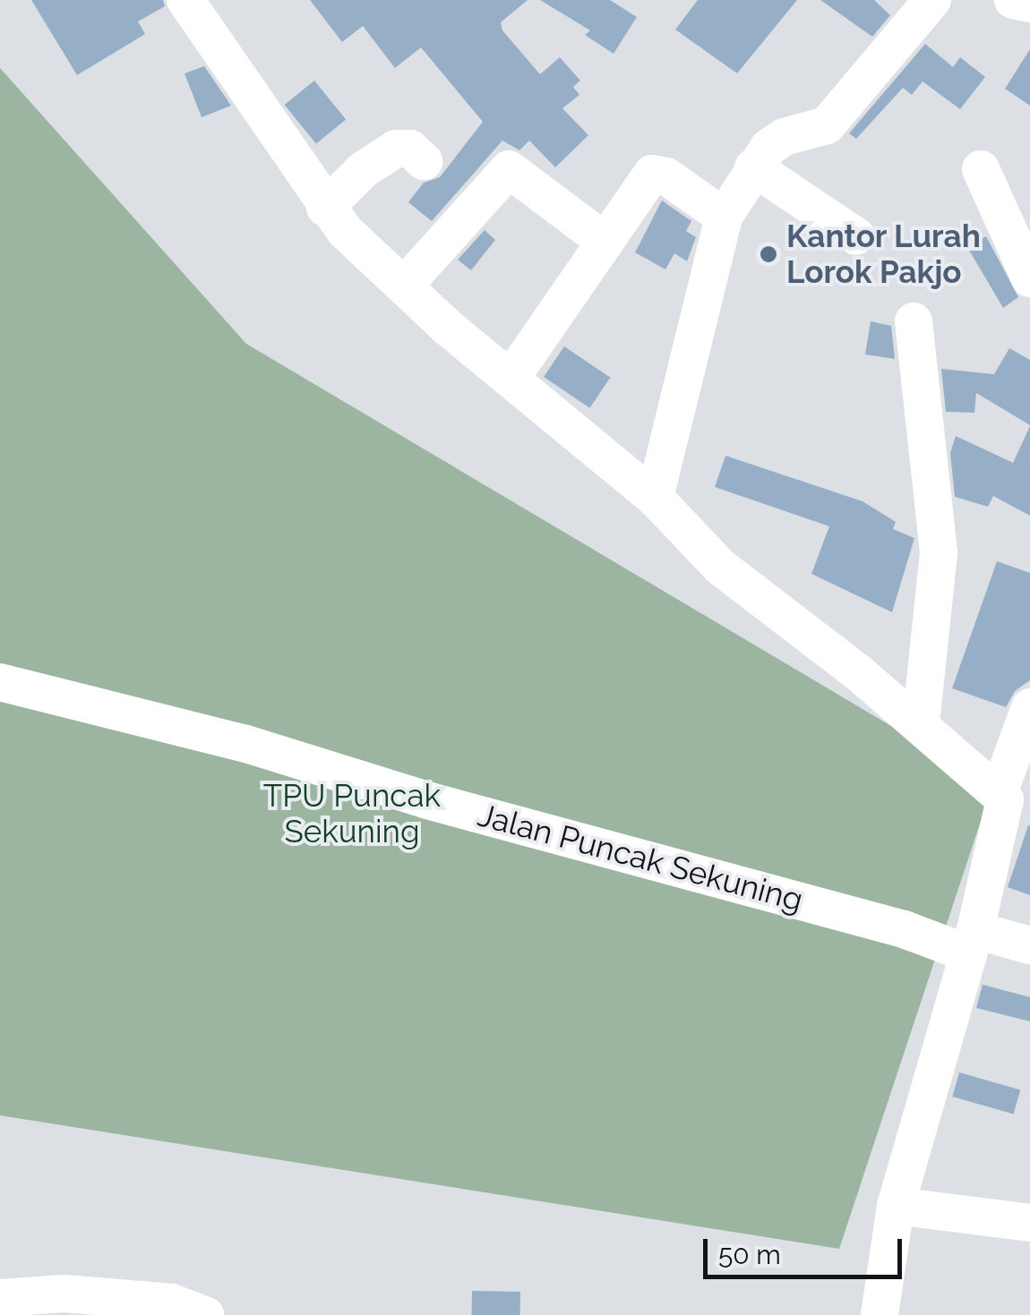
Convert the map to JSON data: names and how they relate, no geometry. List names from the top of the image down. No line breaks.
{"streets":{"street":["Jalan Puncak Sekuning"]},"parks":["TPU Puncak Sekuning"],"places":["Kantor Lurah Lorok Pakjo"],"scale_bar":"50 m"}
